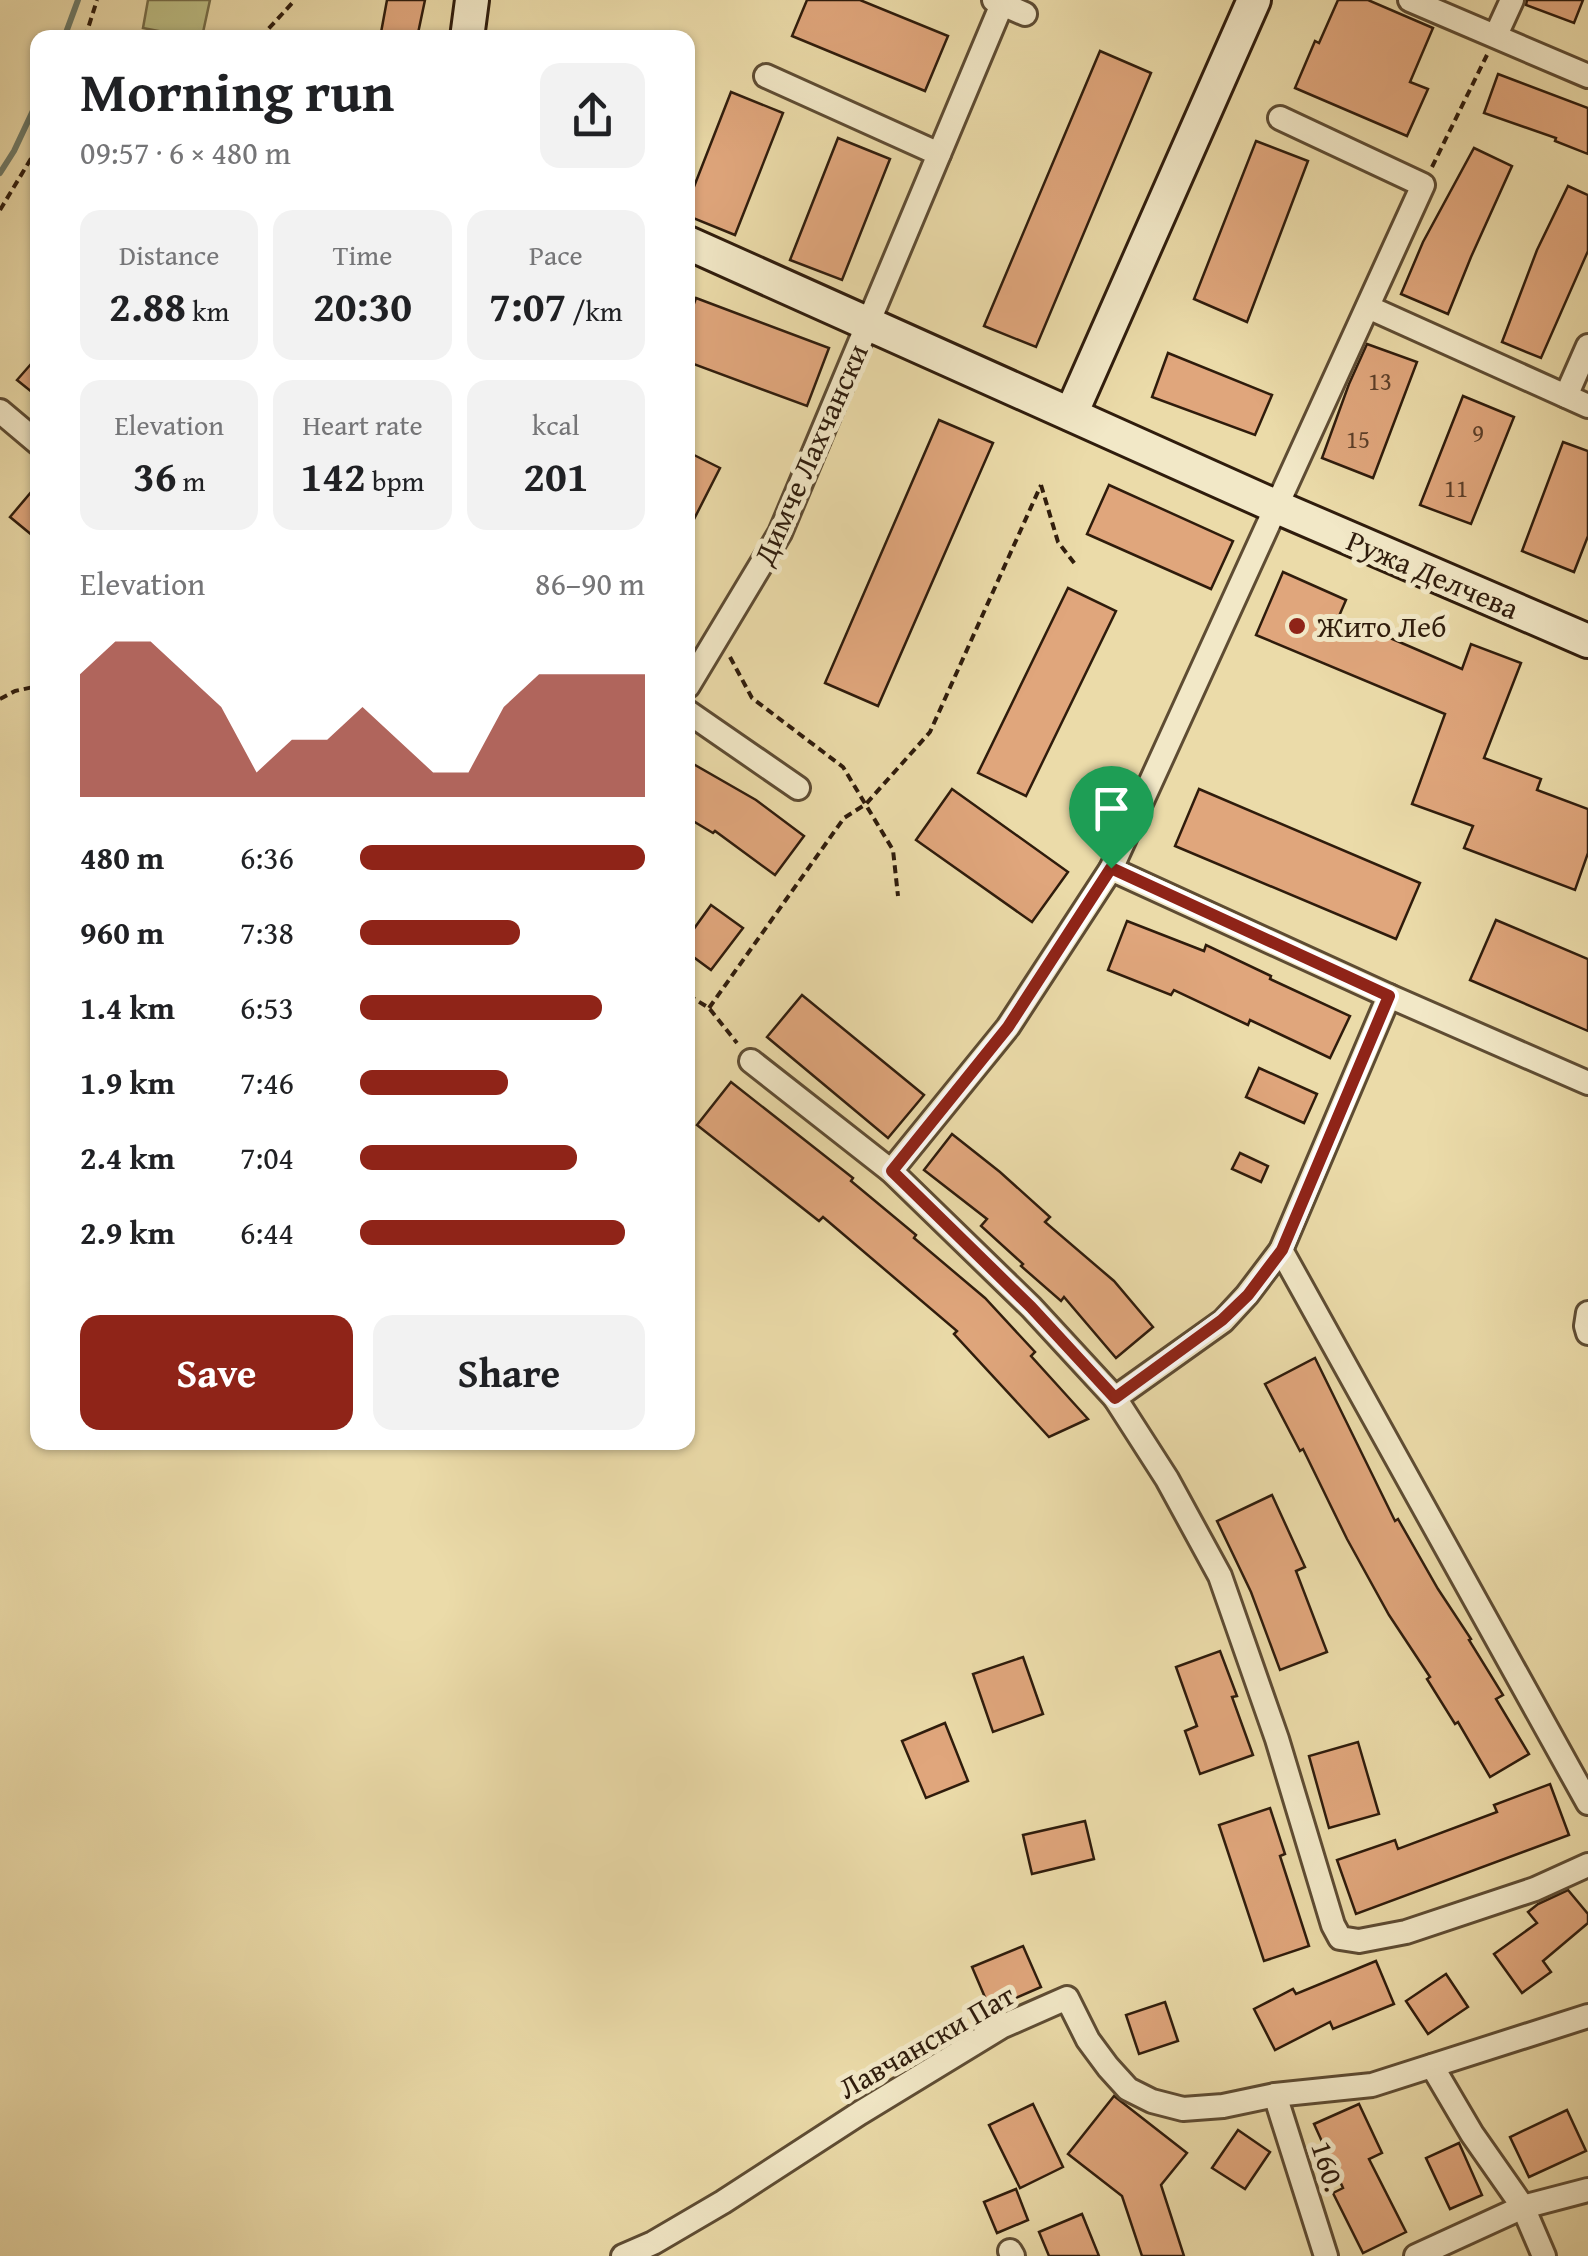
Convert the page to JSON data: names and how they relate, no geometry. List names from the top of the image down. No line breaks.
{"streets":{"street":["Димче Лахчански","Ружа Делчева","Лавчански Пат","160."]},"crossings":[["Димче Лахчански","Ружа Делчева"],["Лавчански Пат","160."]],"places":["Жито Леб"],"house_numbers":["13","9","15","11"],"page":{"heading":["Morning run","09:57 · 6 × 480 m"],"stats":[["Distance","2.88 km"],["Time","20:30"],["Pace","7:07 /km"],["Elevation","36 m"],["Heart rate","142 bpm"],["kcal","201"]],"chart":["Elevation","86–90 m"],"list":[{"name":"480 m","note":"6:36"},{"name":"960 m","note":"7:38"},{"name":"1.4 km","note":"6:53"},{"name":"1.9 km","note":"7:46"},{"name":"2.4 km","note":"7:04"},{"name":"2.9 km","note":"6:44"}],"buttons":["Save","Share"]}}
